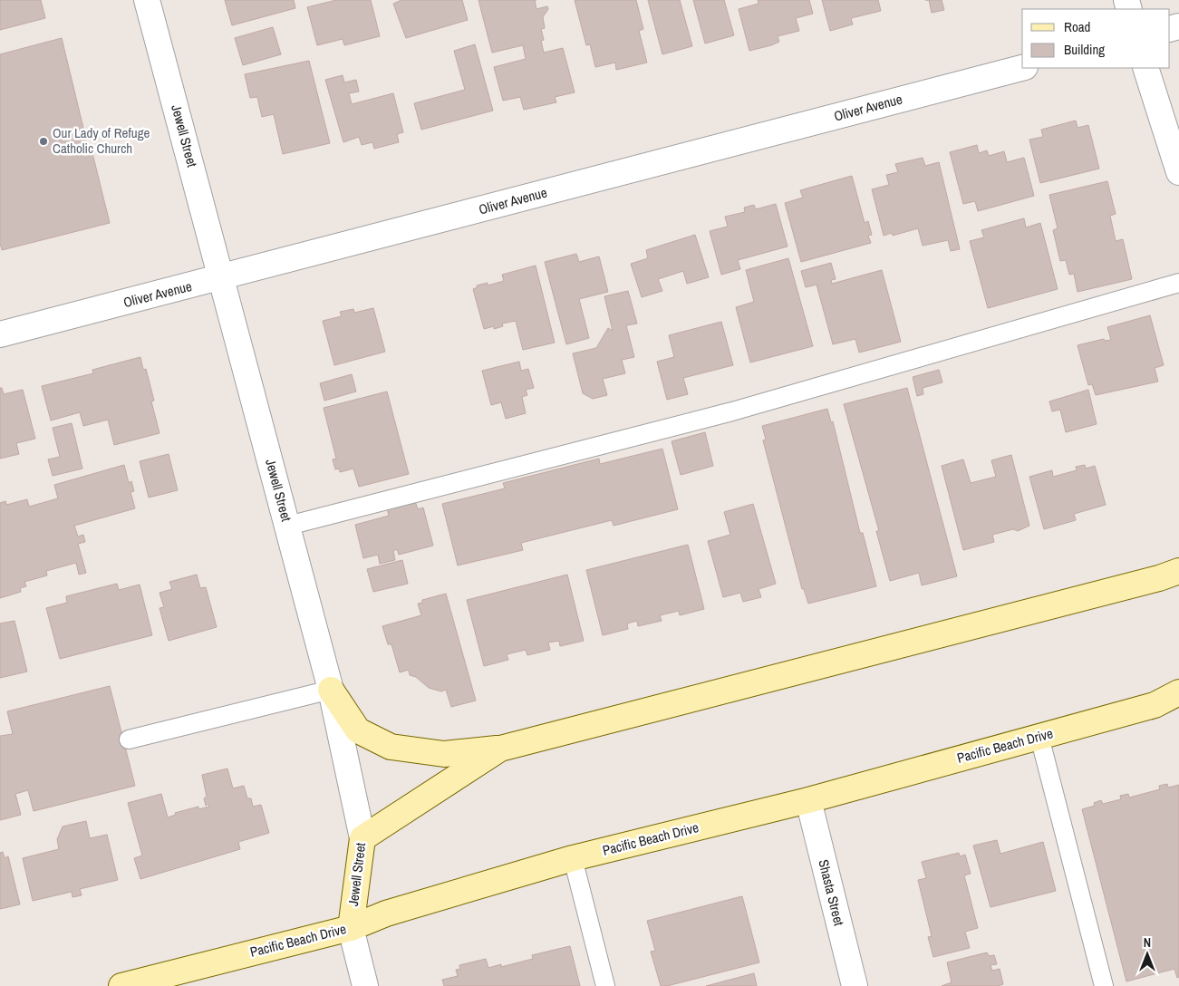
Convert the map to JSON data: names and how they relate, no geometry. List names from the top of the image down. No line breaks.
{"streets":{"street":["Oliver Avenue","Jewell Street","Pacific Beach Drive","Shasta Street"]},"crossings":[["Oliver Avenue","Jewell Street"],["Jewell Street","Pacific Beach Drive"],["Pacific Beach Drive","Shasta Street"]],"places":["Our Lady of Refuge Catholic Church"],"legend":["Road","Building"],"north":"top"}
